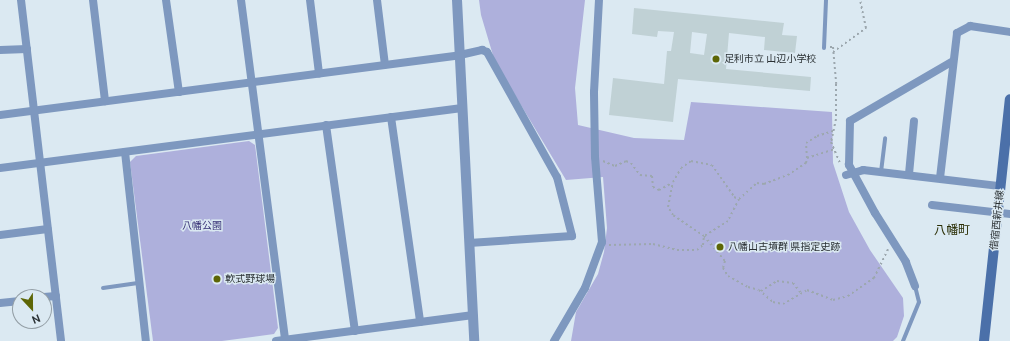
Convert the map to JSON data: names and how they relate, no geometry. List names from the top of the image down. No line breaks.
{"streets":{"main road":["借宿西新井線"]},"districts":["八幡町"],"parks":["八幡公園"],"places":["足利市立 山辺小学校","八幡山古墳群 県指定史跡","軟式野球場"],"north":"bottom"}
